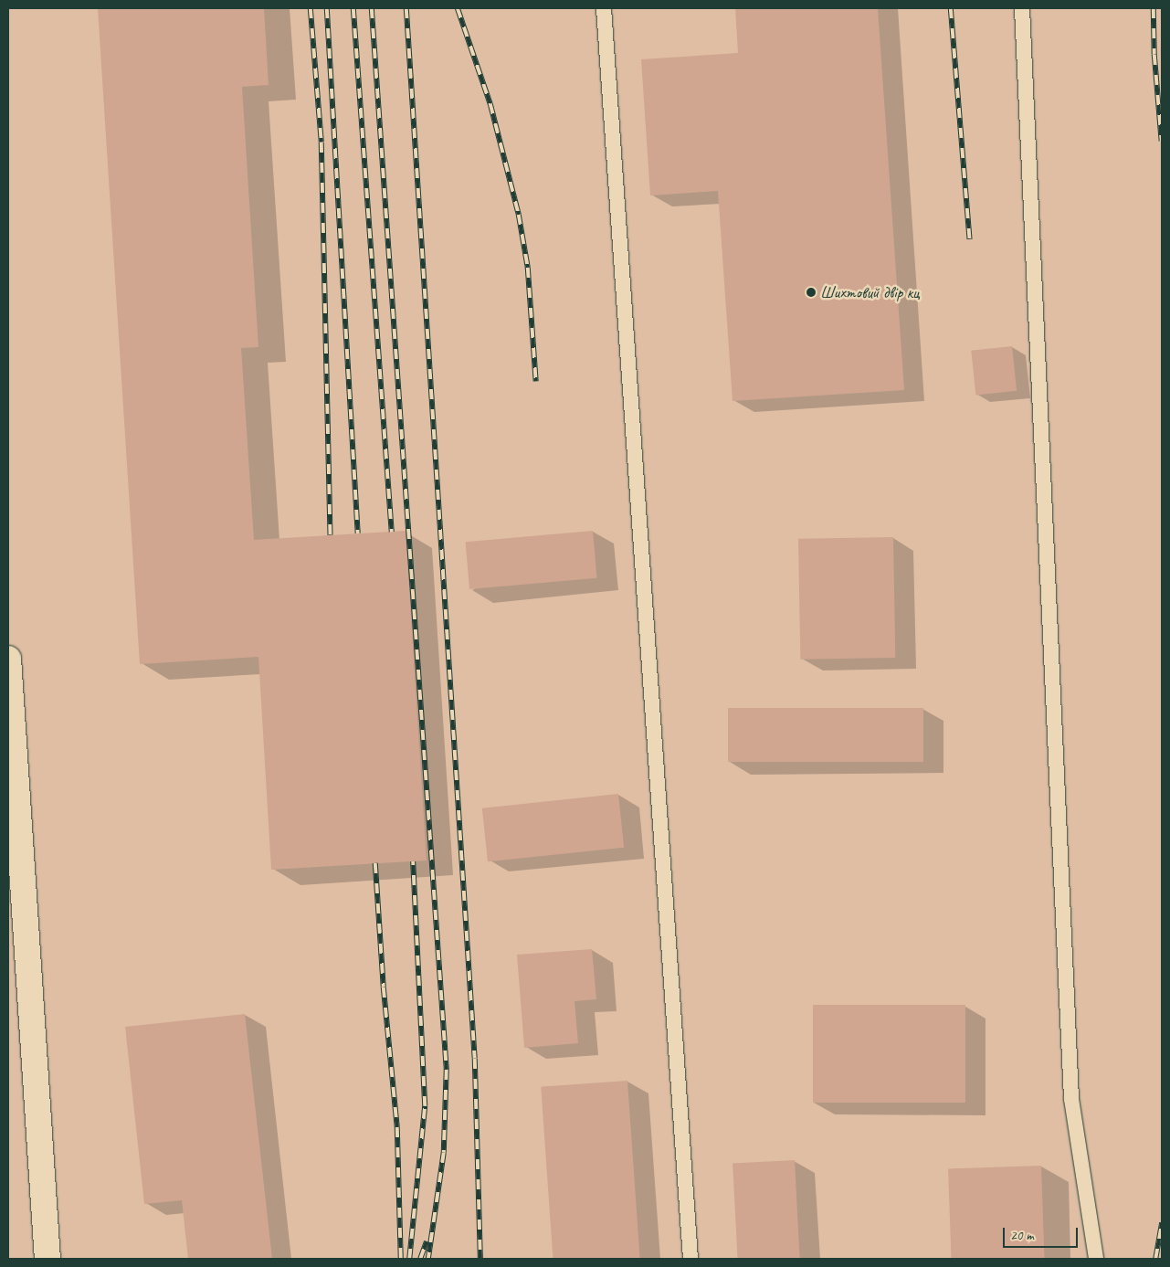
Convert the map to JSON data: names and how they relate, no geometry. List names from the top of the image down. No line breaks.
{"places":["Шихтовий двір кц"],"scale_bar":"20 m"}
